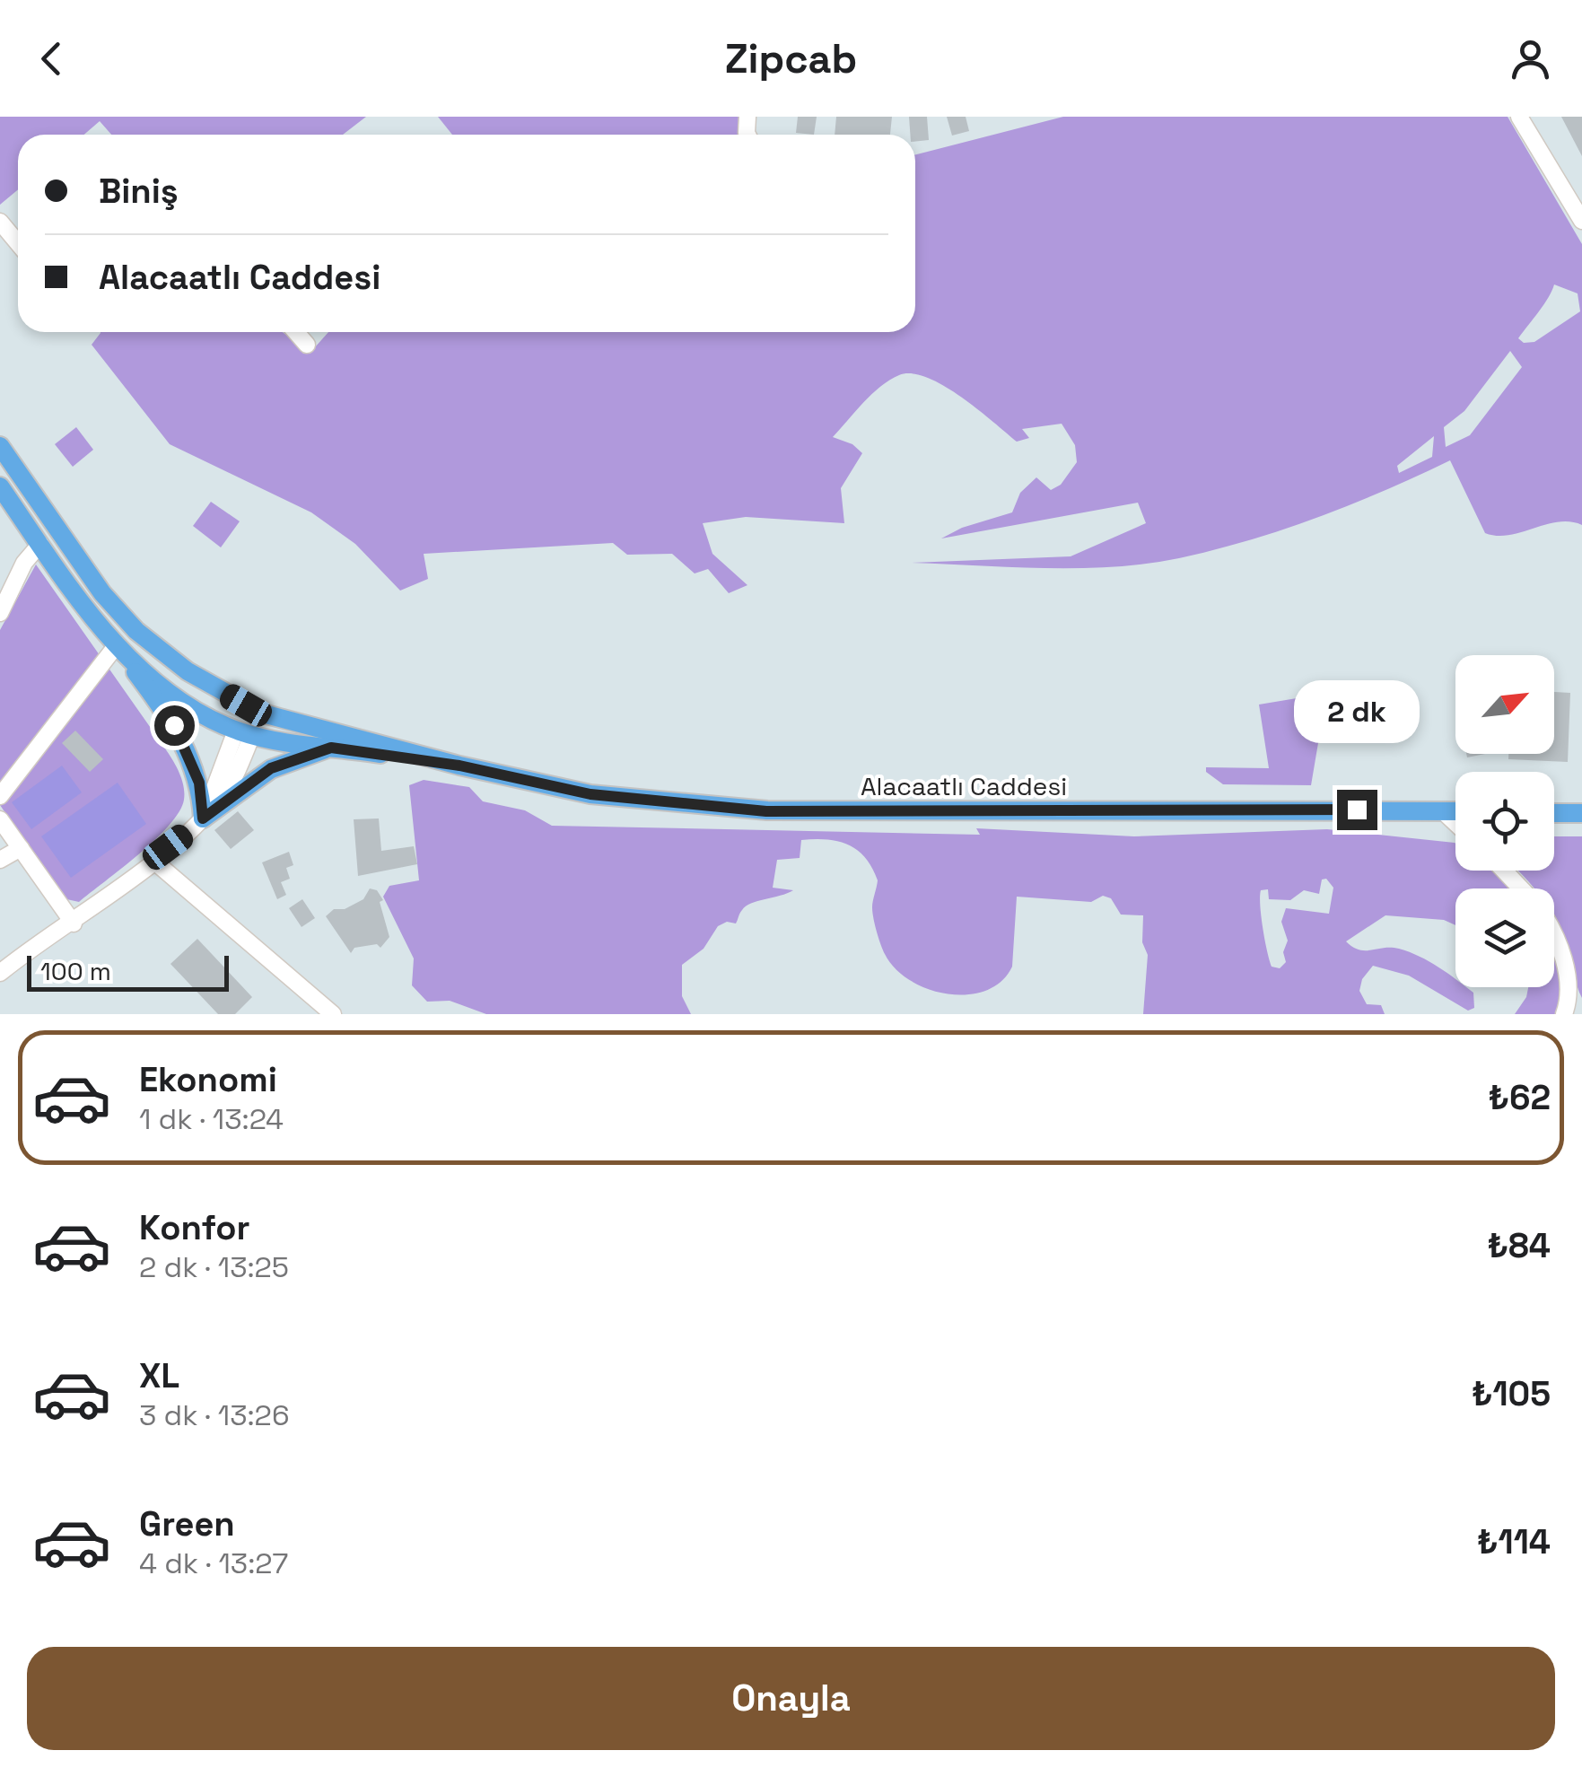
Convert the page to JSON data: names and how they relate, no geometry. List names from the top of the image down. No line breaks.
{"streets":{"main road":["Alacaatlı Caddesi"]},"scale_bar":"100 m","north":"top right","page":{"header":"Zipcab","banner":["Biniş","Alacaatlı Caddesi"],"bubble":"2 dk","scale":"100 m","list":[{"name":"Ekonomi","note":"1 dk · 13:24","value":"₺62"},{"name":"Konfor","note":"2 dk · 13:25","value":"₺84"},{"name":"XL","note":"3 dk · 13:26","value":"₺105"},{"name":"Green","note":"4 dk · 13:27","value":"₺114"}],"buttons":"Onayla"}}
